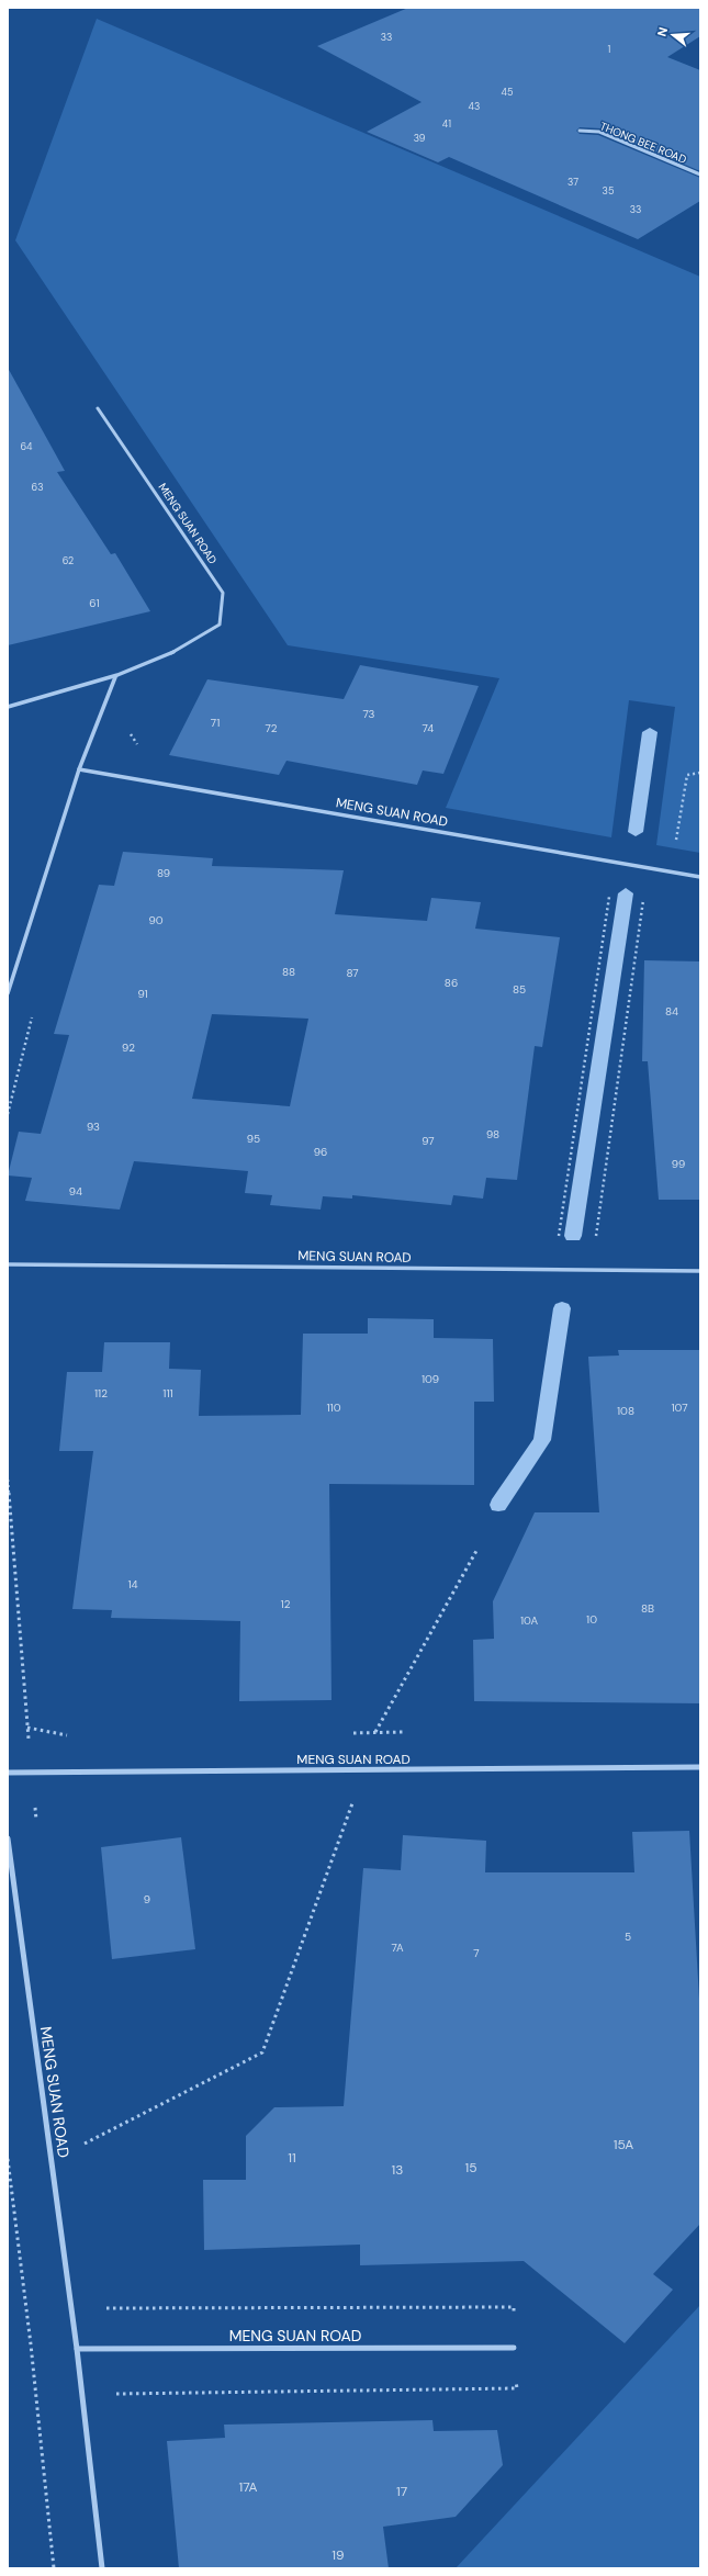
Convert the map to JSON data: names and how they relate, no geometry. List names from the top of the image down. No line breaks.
{"streets":{"street":["THONG BEE ROAD","MENG SUAN ROAD"]},"house_numbers":["33","1","45","43","41","39","37","35","33","64","63","62","61","73","71","72","74","89","90","88","87","86","85","91","84","92","93","98","95","97","96","99","94","109","112","111","110","107","108","14","12","8B","10","10A","9","5","7A","7","15A","11","15","13","17A","17","19"],"north":"left"}
